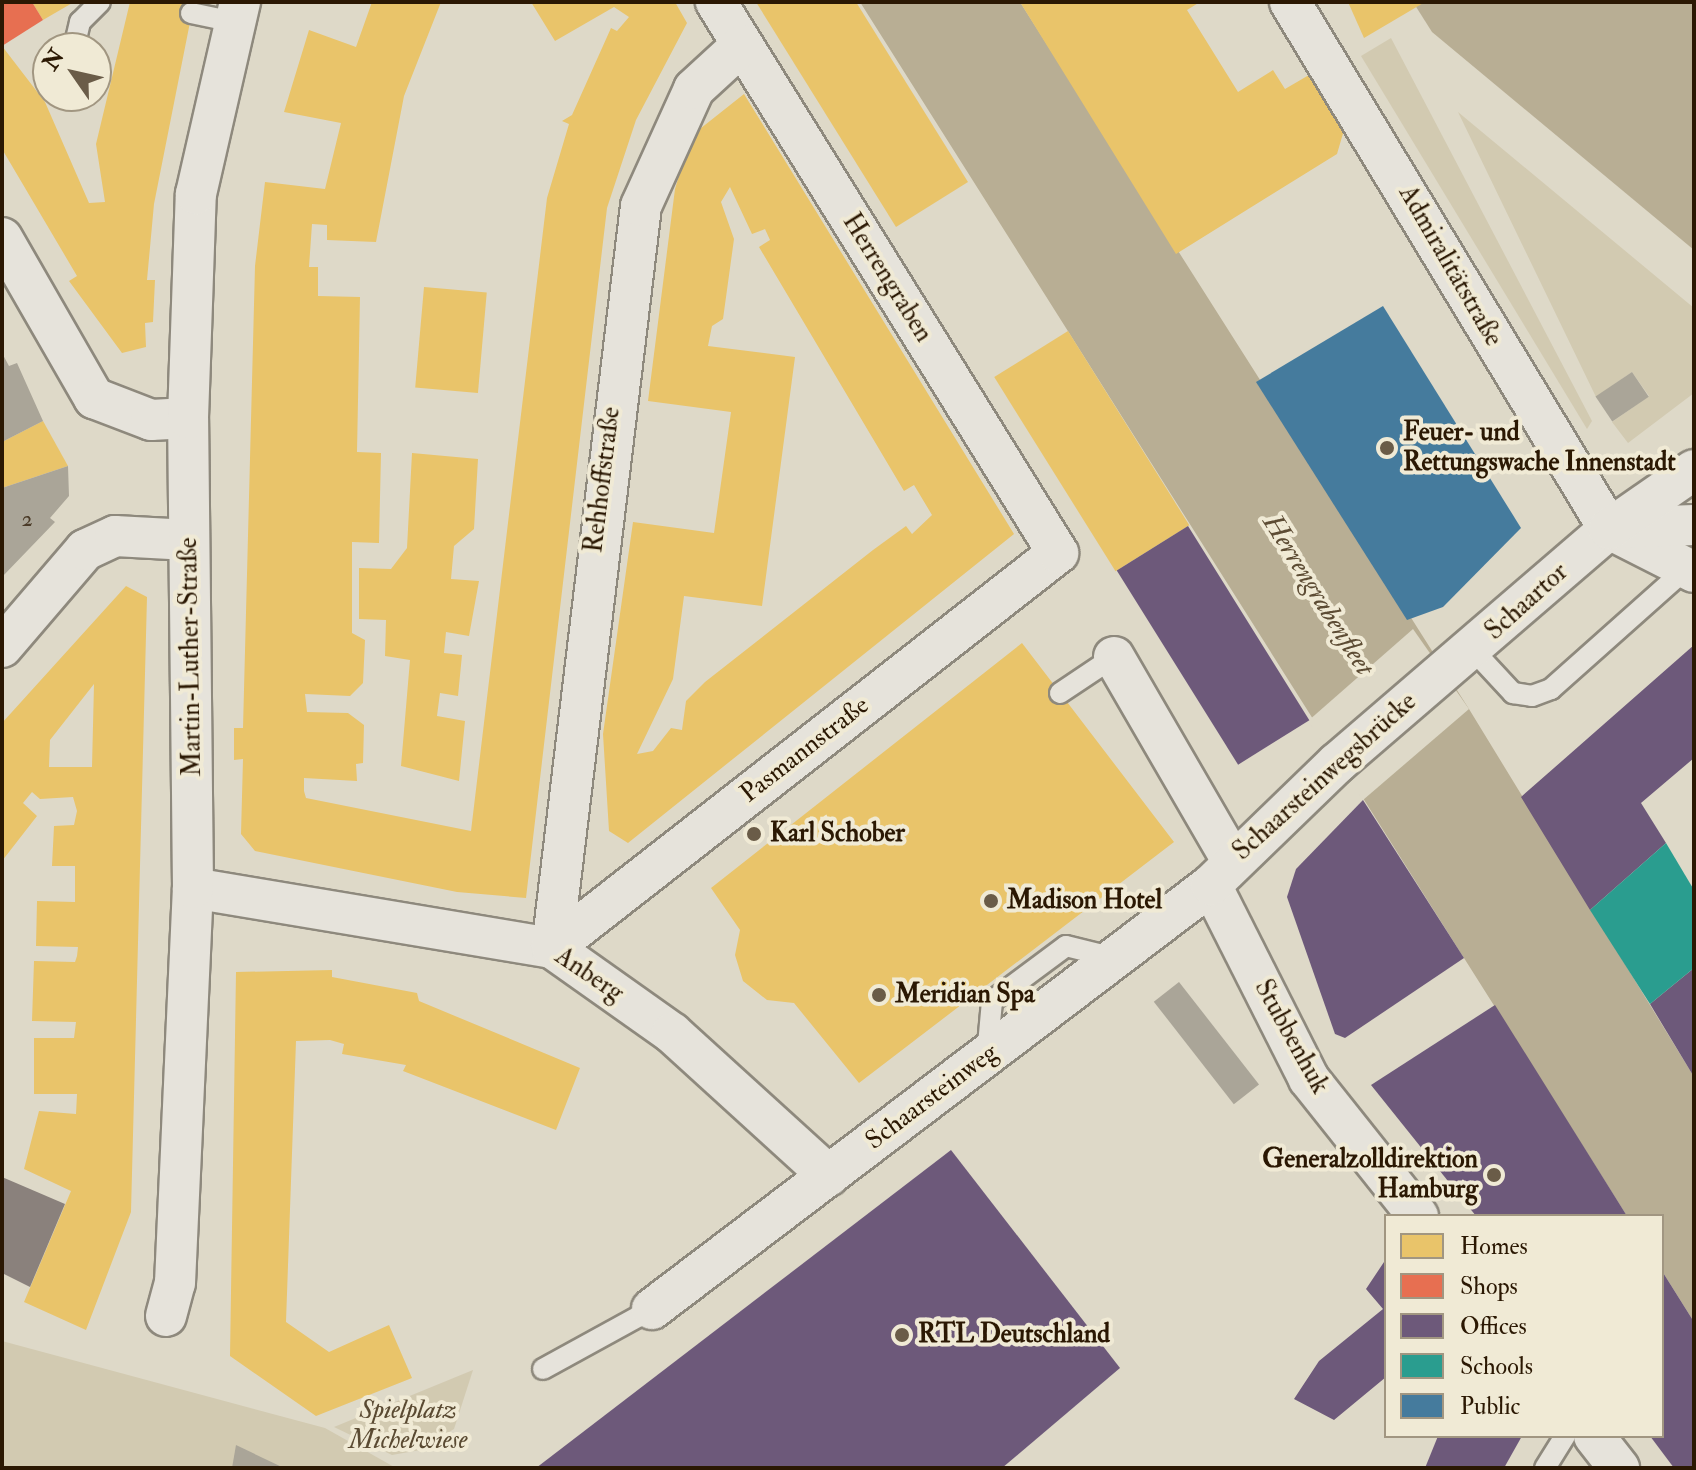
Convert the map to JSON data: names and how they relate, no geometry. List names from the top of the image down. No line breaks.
{"streets":{"street":["Admiralitätstraße","Herrengraben","Rehhoffstraße","Schaartor","Martin-Luther-Straße","Pasmannstraße","Schaarsteinwegsbrücke","Anberg","Stubbenhuk","Schaarsteinweg"]},"crossings":[["Admiralitätstraße","Schaartor"],["Herrengraben","Rehhoffstraße"],["Herrengraben","Pasmannstraße"],["Rehhoffstraße","Pasmannstraße"],["Rehhoffstraße","Anberg"],["Schaartor","Schaarsteinwegsbrücke"],["Martin-Luther-Straße","Anberg"],["Pasmannstraße","Anberg"],["Schaarsteinwegsbrücke","Stubbenhuk"],["Schaarsteinwegsbrücke","Schaarsteinweg"],["Anberg","Schaarsteinweg"],["Stubbenhuk","Schaarsteinweg"]],"water":["Herrengrabenfleet"],"parks":["Spielplatz Michelwiese"],"places":["Feuer- und Rettungswache Innenstadt","Karl Schober","Madison Hotel","Meridian Spa","Generalzolldirektion Hamburg","RTL Deutschland"],"house_numbers":["2"],"legend":["Homes","Shops","Offices","Schools","Public"],"north":"top left"}
